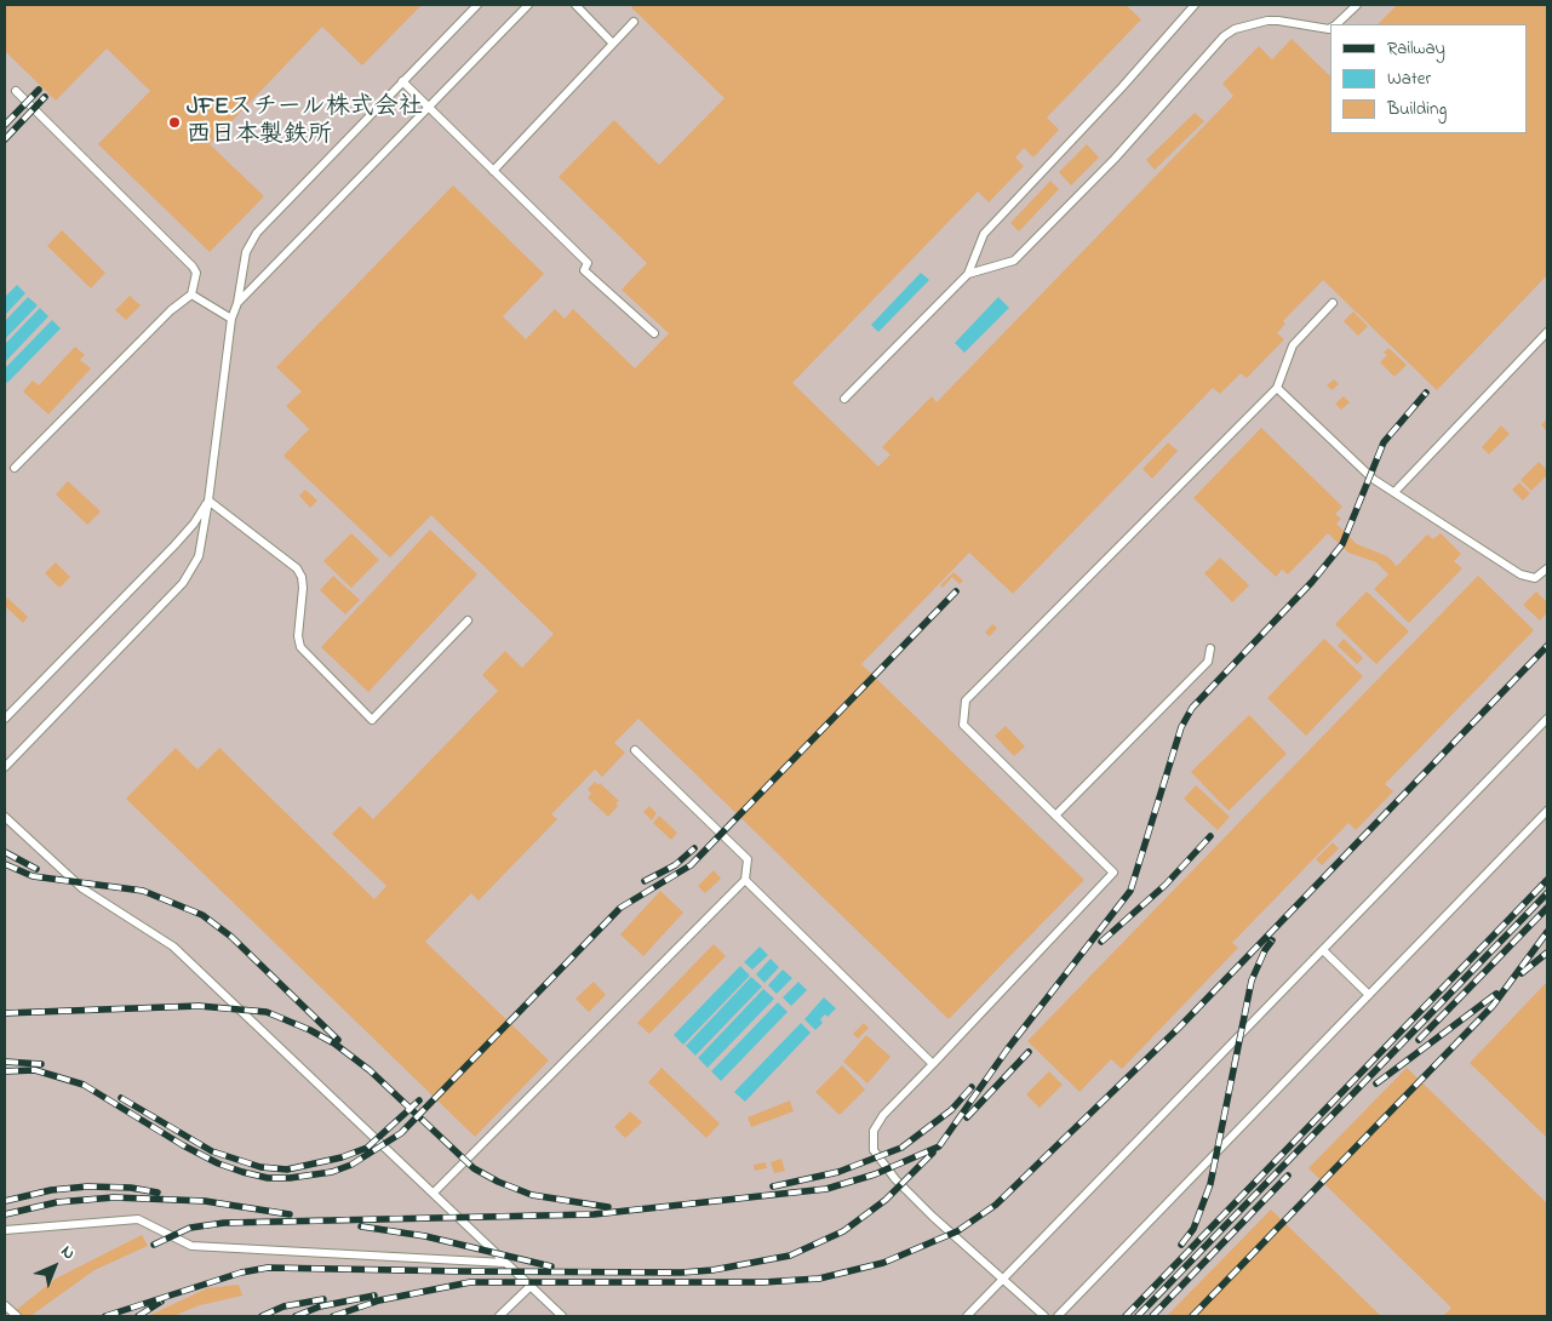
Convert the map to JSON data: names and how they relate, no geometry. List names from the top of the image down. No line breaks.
{"places":["JFEスチール株式会社 西日本製鉄所"],"legend":["Railway","Water","Building"],"north":"top right"}
